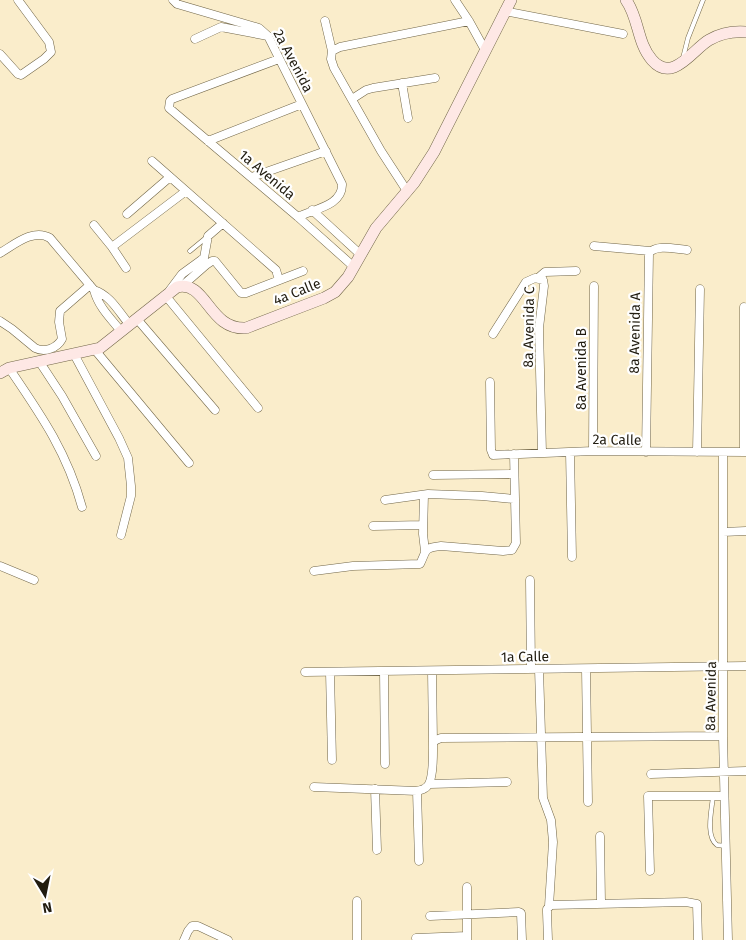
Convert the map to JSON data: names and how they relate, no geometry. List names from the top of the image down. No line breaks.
{"streets":{"street":["2a Avenida","1a Avenida","4a Calle","8a Avenida C","8a Avenida A","8a Avenida B","2a Calle","1a Calle","8a Avenida"]},"crossings":[["2a Avenida","1a Avenida"],["1a Avenida","4a Calle"],["8a Avenida C","2a Calle"],["8a Avenida A","2a Calle"],["8a Avenida B","2a Calle"],["2a Calle","8a Avenida"],["1a Calle","8a Avenida"]],"north":"bottom"}
